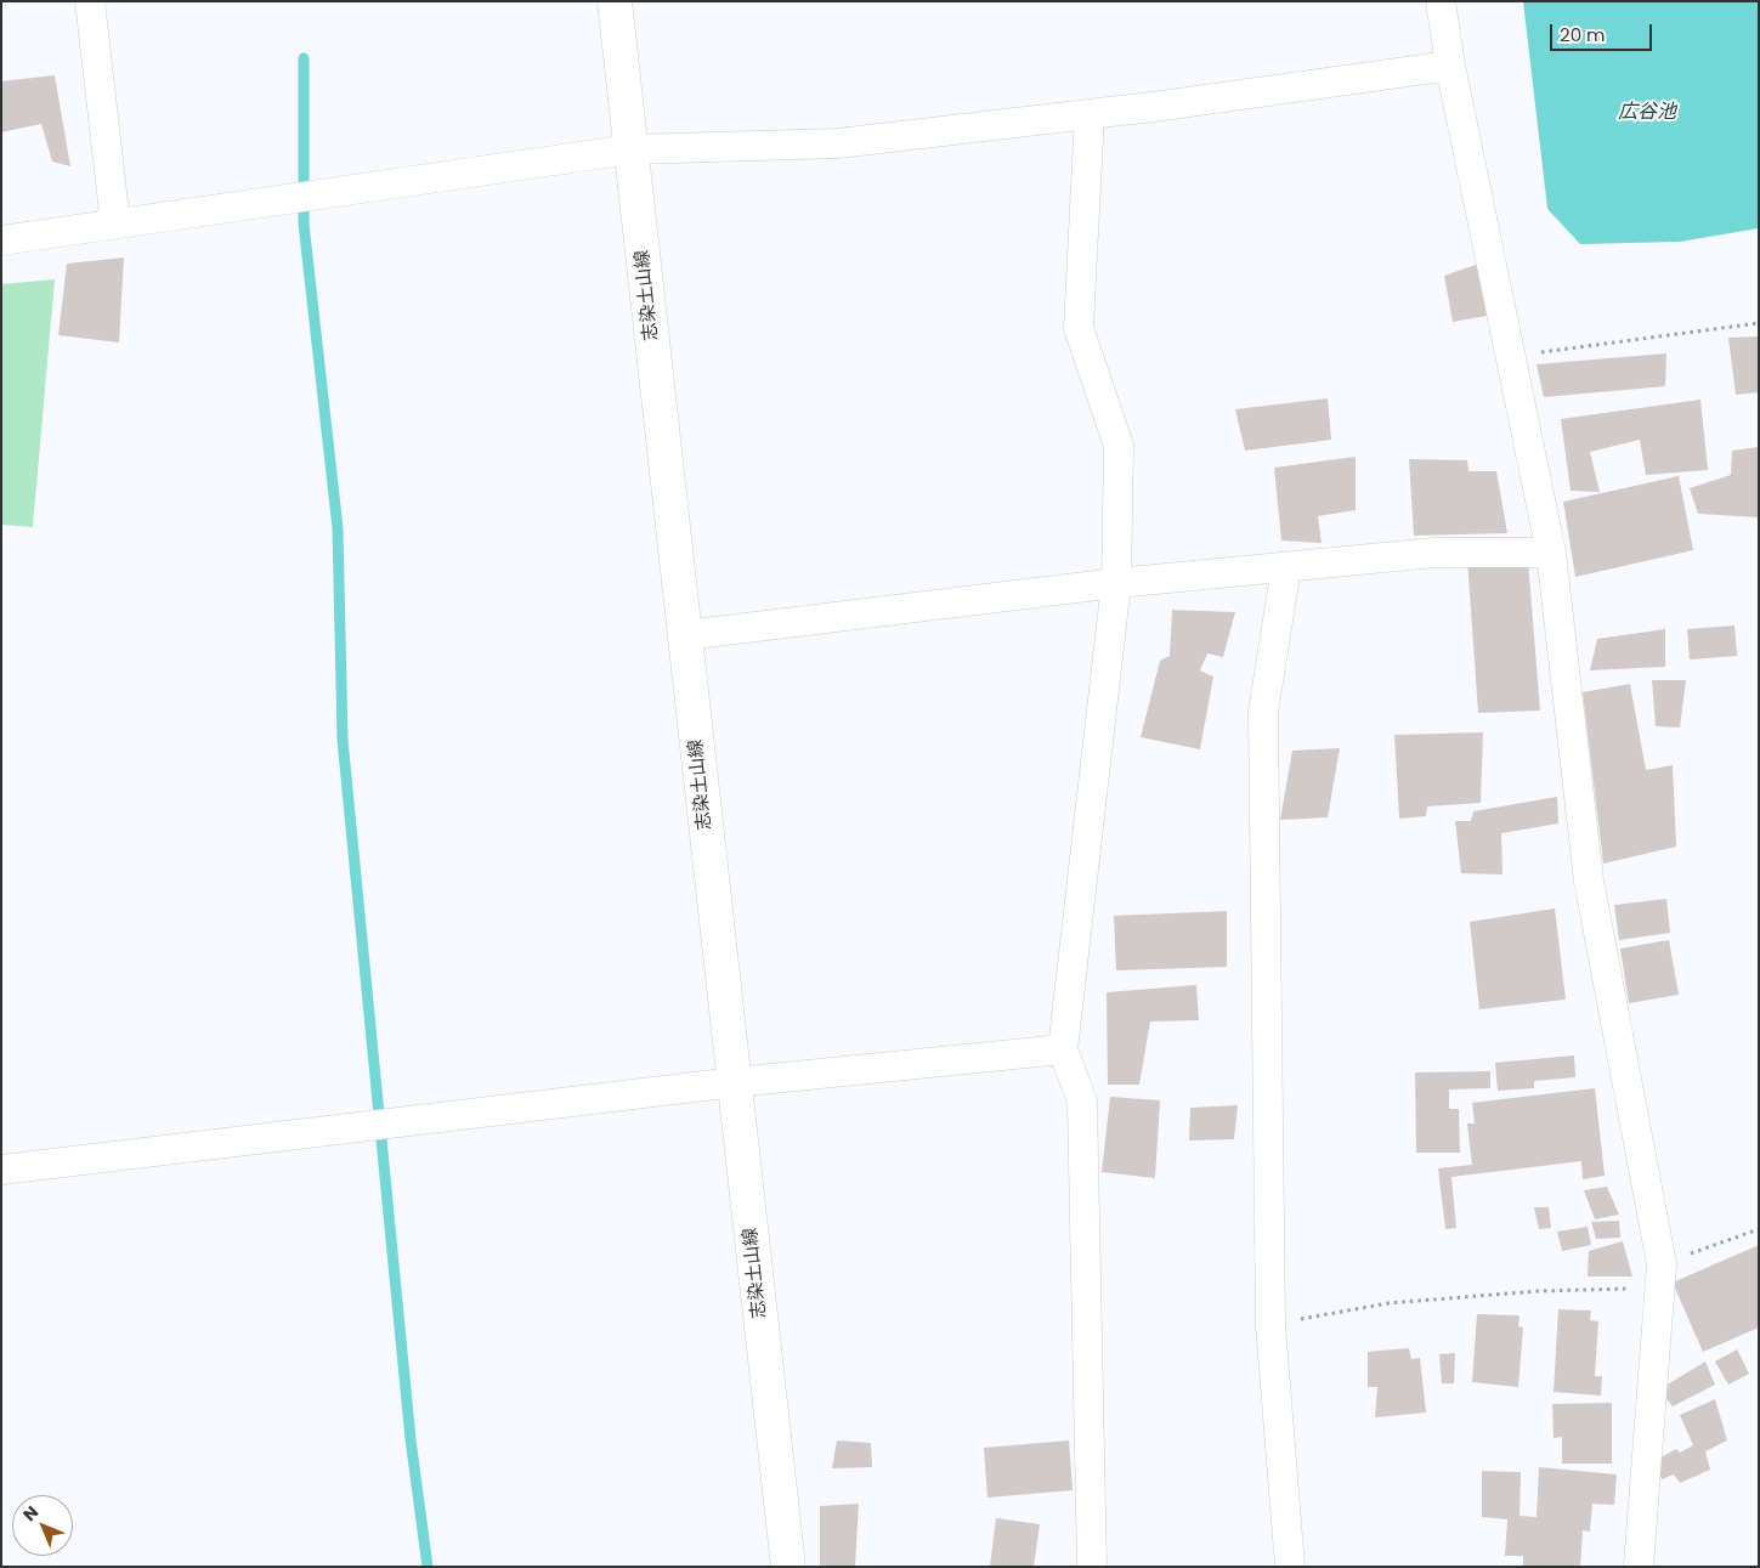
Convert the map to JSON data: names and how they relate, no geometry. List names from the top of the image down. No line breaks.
{"streets":{"main road":["志染土山線"]},"water":["広谷池"],"scale_bar":"20 m","north":"top left"}
